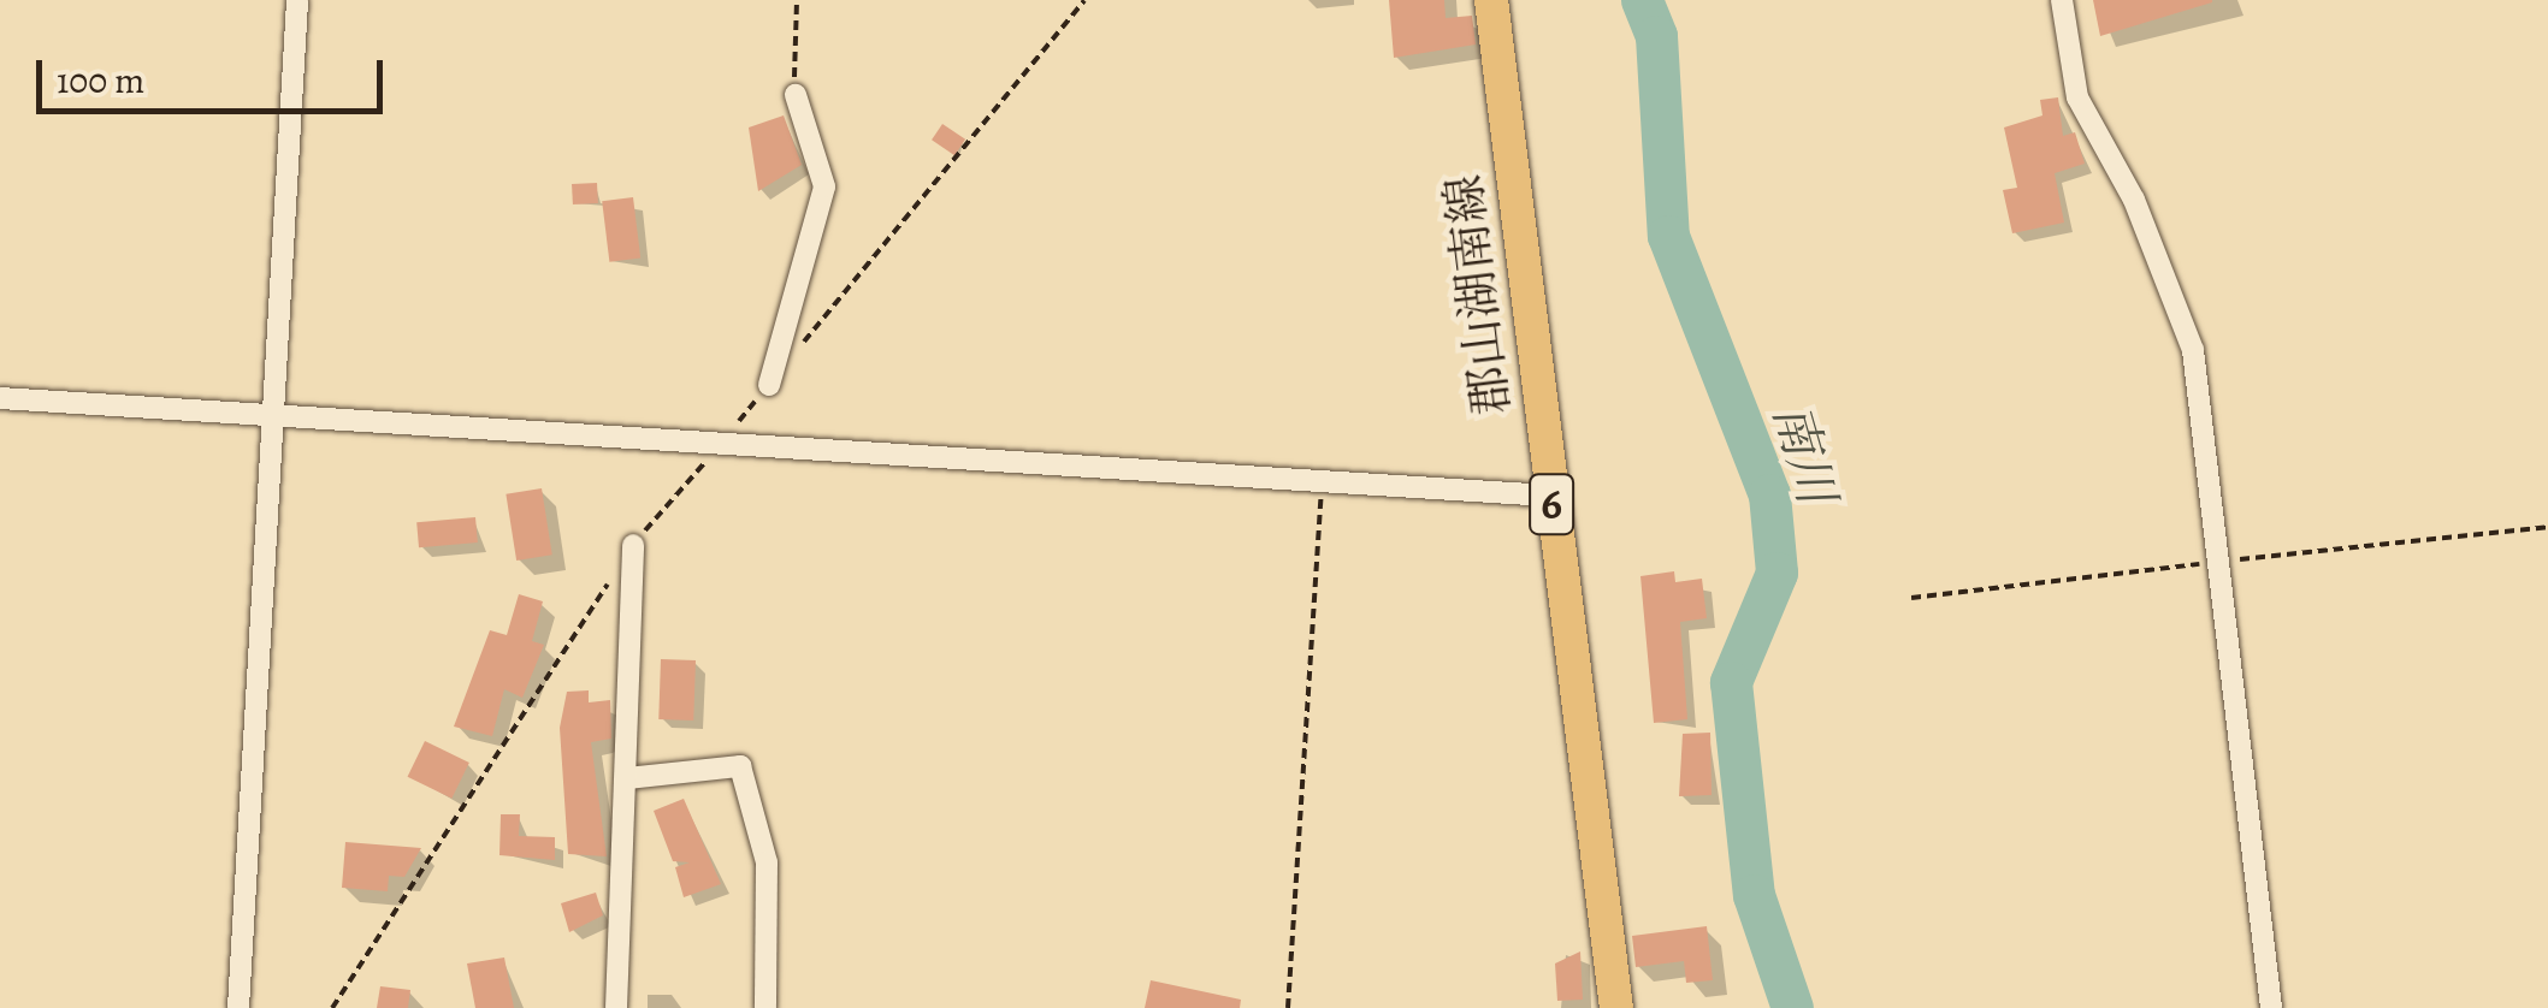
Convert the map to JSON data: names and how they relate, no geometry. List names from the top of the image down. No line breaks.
{"streets":{"main road":["郡山湖南線","6"]},"water":["南川"],"scale_bar":"100 m"}
